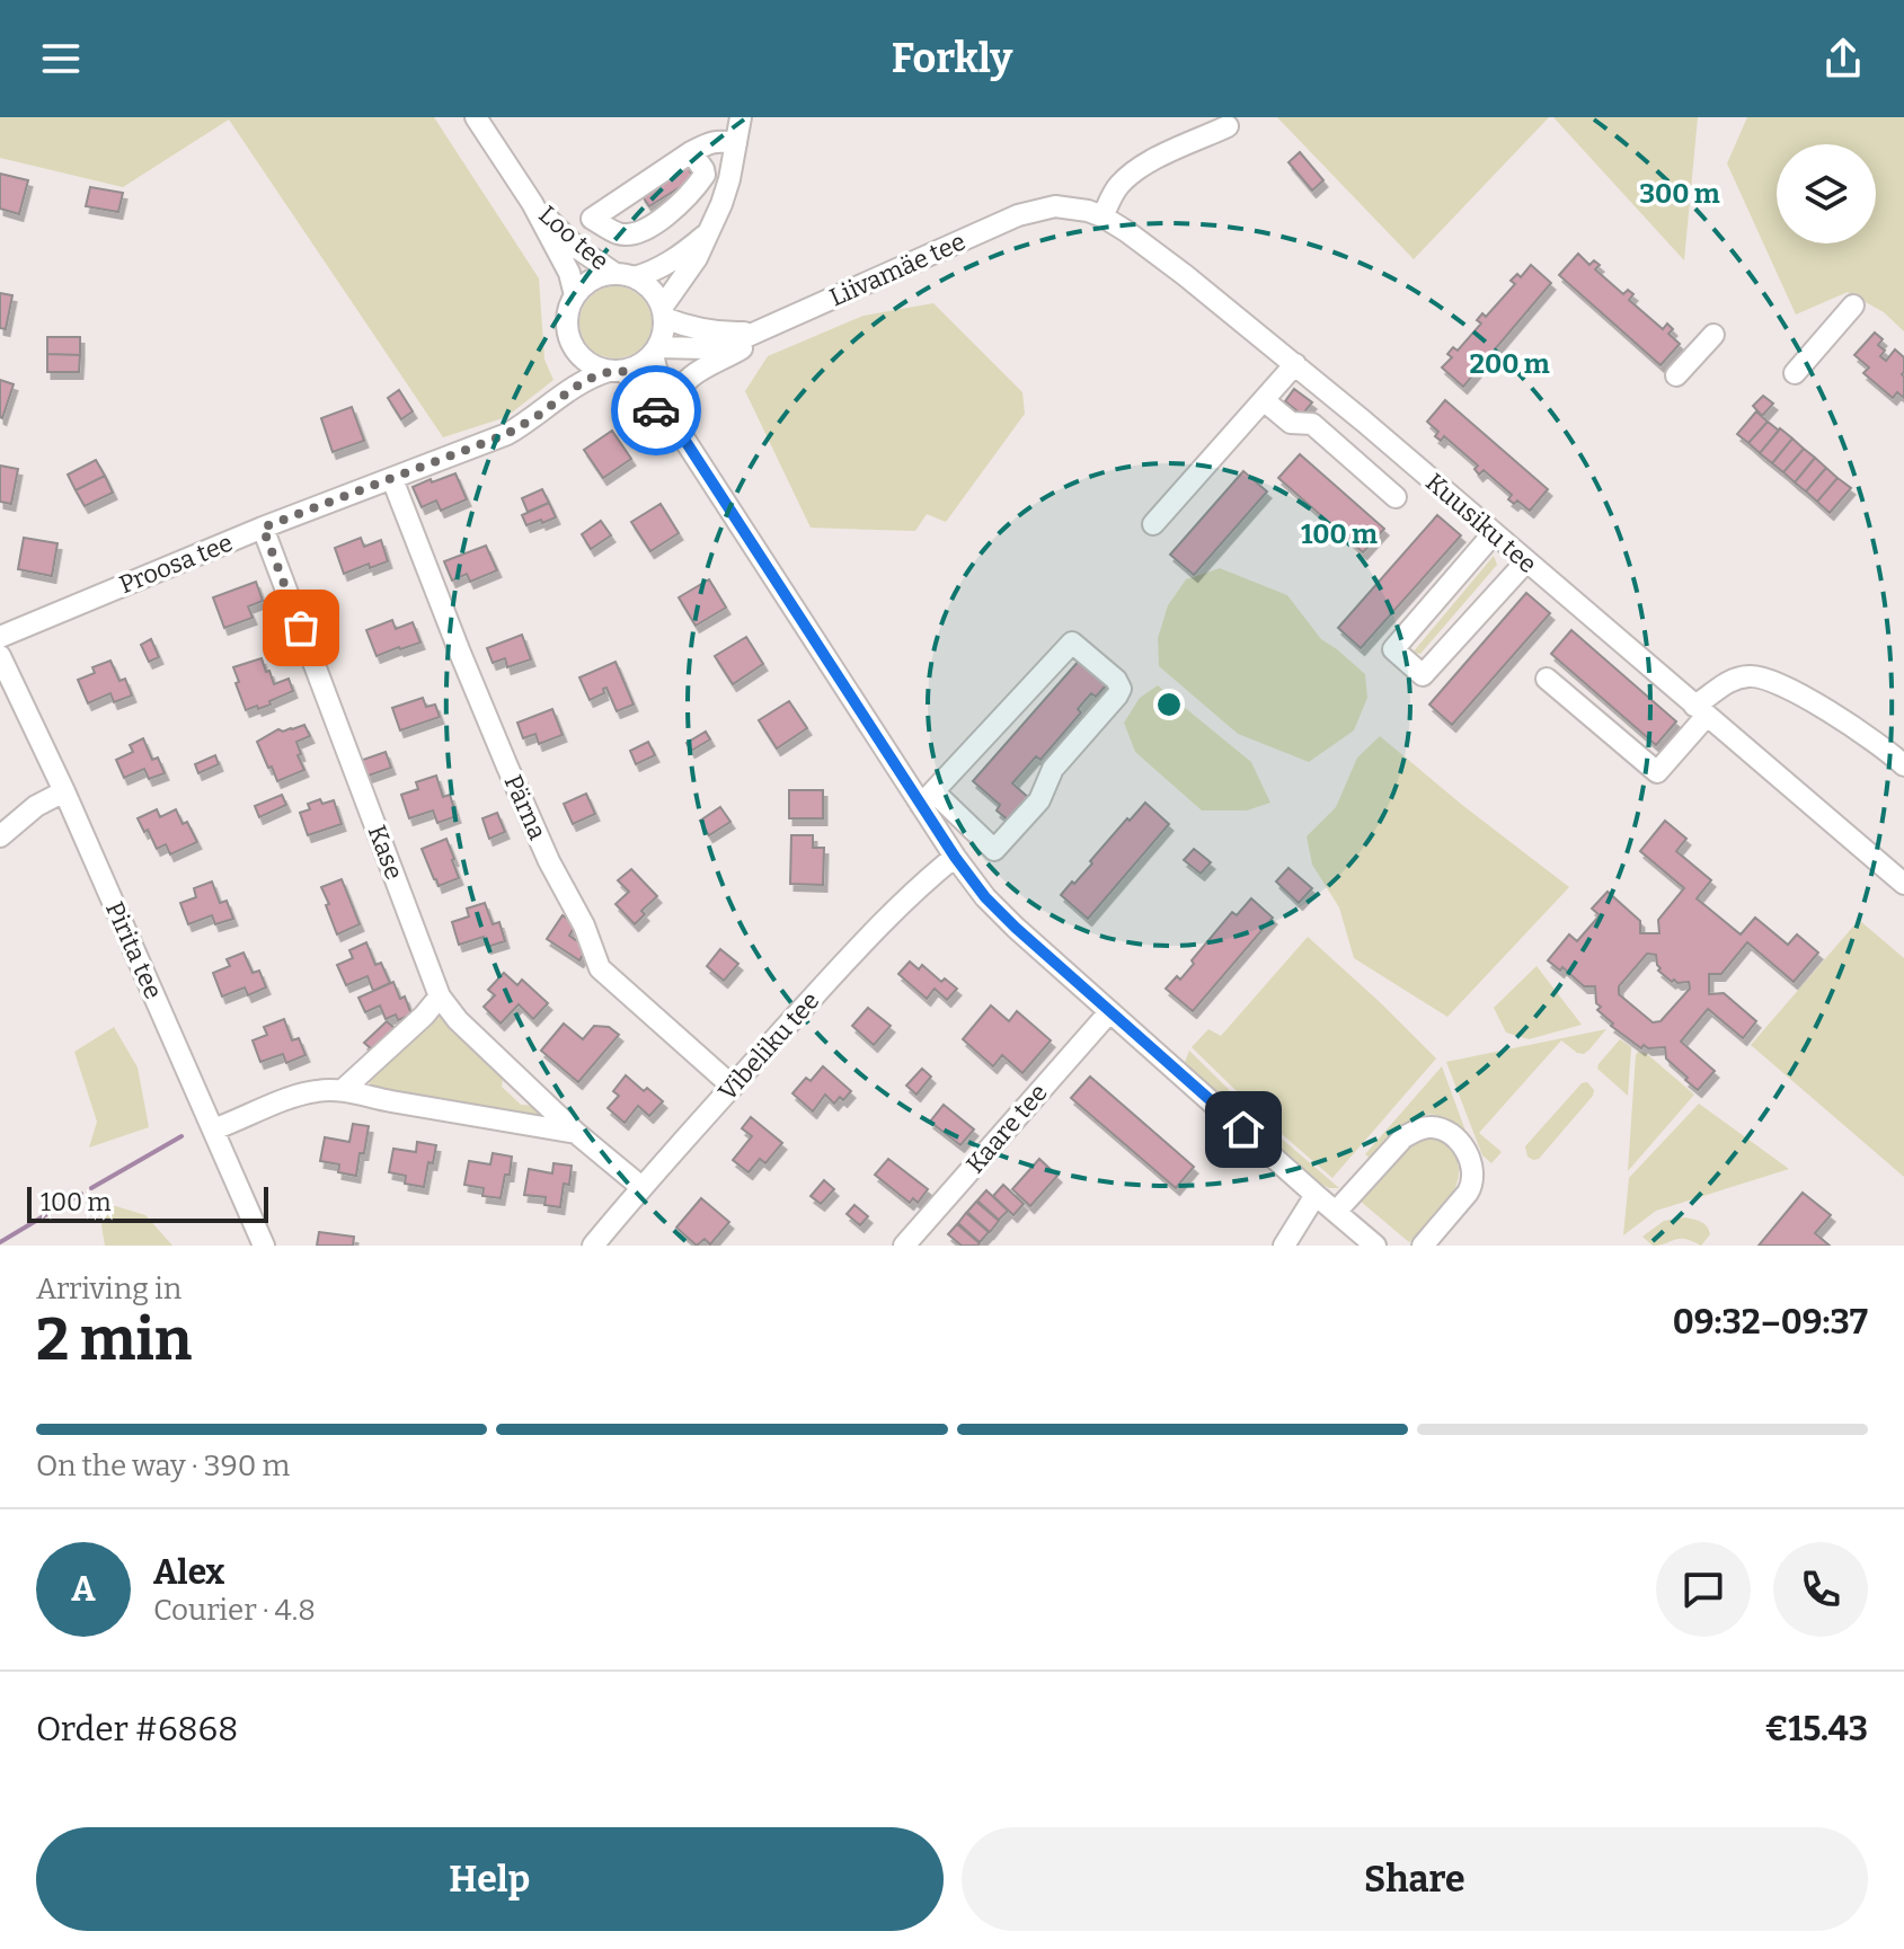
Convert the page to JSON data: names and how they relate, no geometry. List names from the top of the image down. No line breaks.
{"streets":{"street":["Loo tee","Liivamäe tee","Kuusiku tee","Proosa tee","Pärna","Kase","Pirita tee","Vibeliku tee","Kaare tee"]},"crossings":[["Loo tee","Liivamäe tee"],["Loo tee","Proosa tee"],["Liivamäe tee","Kuusiku tee"],["Liivamäe tee","Proosa tee"],["Proosa tee","Pärna"],["Proosa tee","Kase"],["Pärna","Vibeliku tee"],["Kase","Vibeliku tee"]],"scale_bar":"100 m","page":{"header":"Forkly","scale":"100 m","heading":["2 min","Arriving in","09:32–09:37"],"panel":["Alex","Courier · 4.8","Order #6868","€15.43"],"bar":"On the way · 390 m","round":"A","buttons":["Help","Share"]},"rings":["300 m","200 m","100 m"]}
